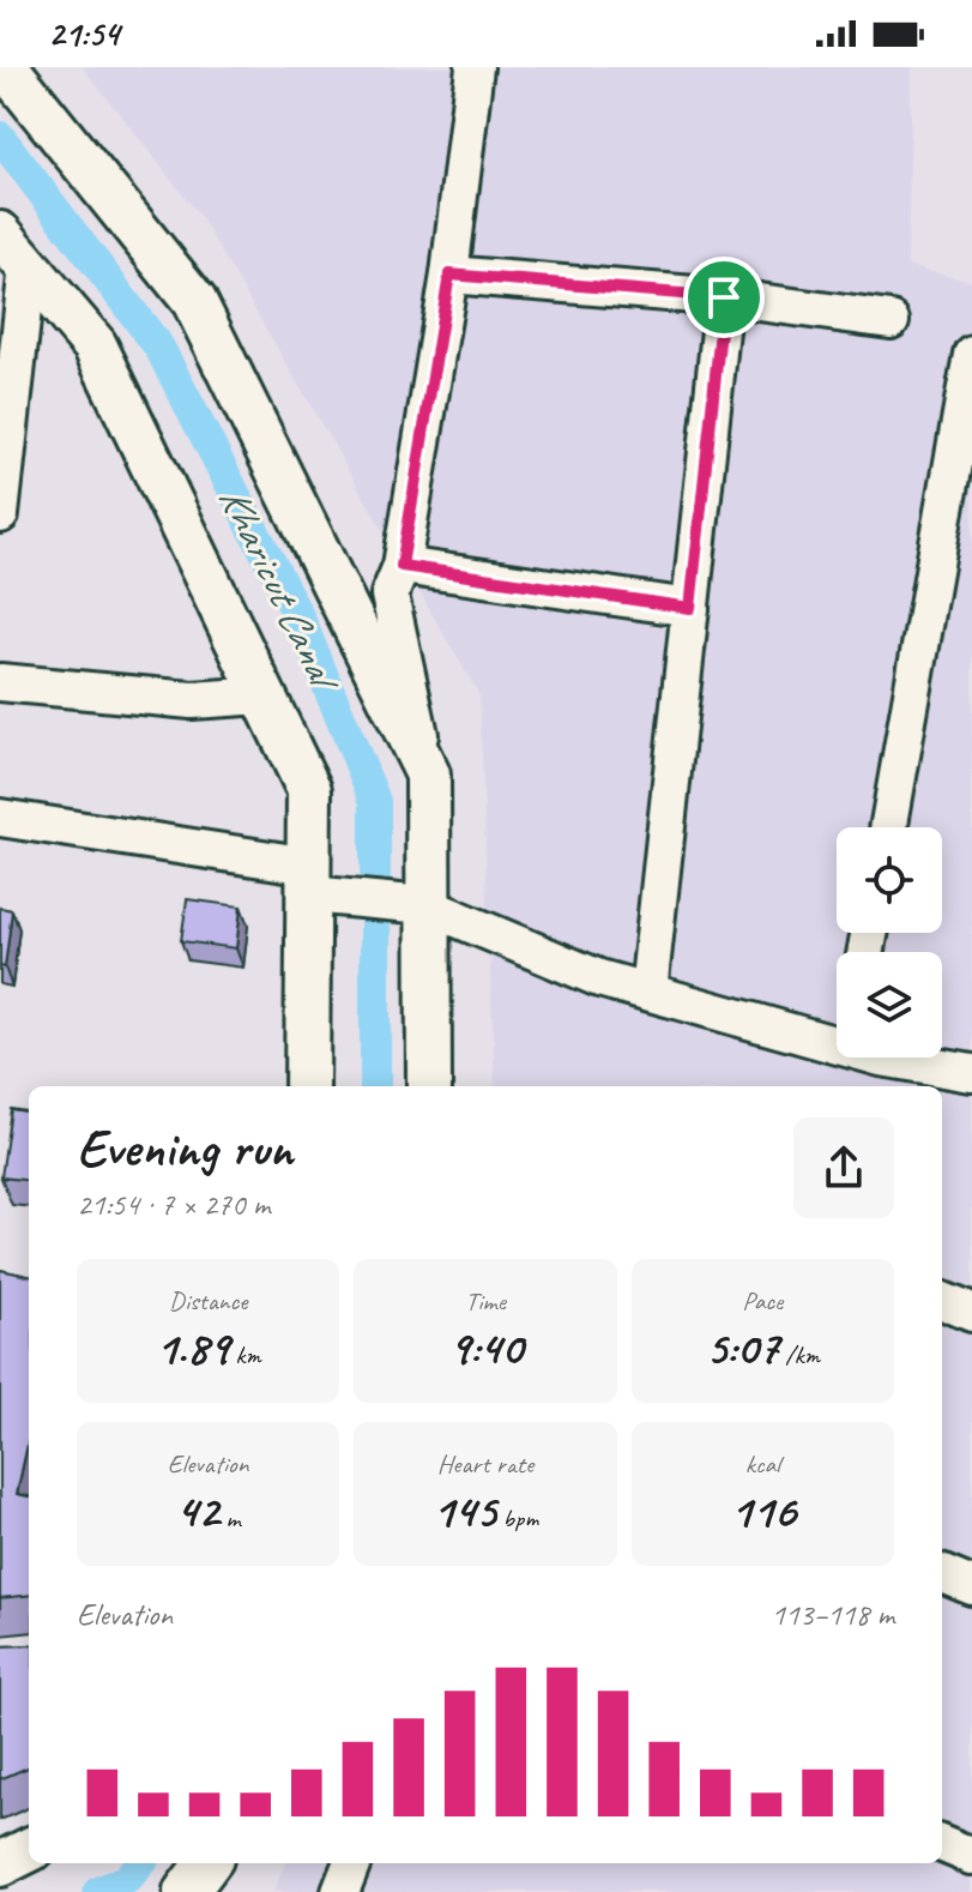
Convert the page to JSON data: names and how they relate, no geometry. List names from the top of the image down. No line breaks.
{"water":["Kharicut Canal"],"page":{"status":"21:54","heading":["Evening run","21:54 · 7 × 270 m"],"stats":[["Distance","1.89 km"],["Time","9:40"],["Pace","5:07 /km"],["Elevation","42 m"],["Heart rate","145 bpm"],["kcal","116"]],"chart":["Elevation","113–118 m"]}}
